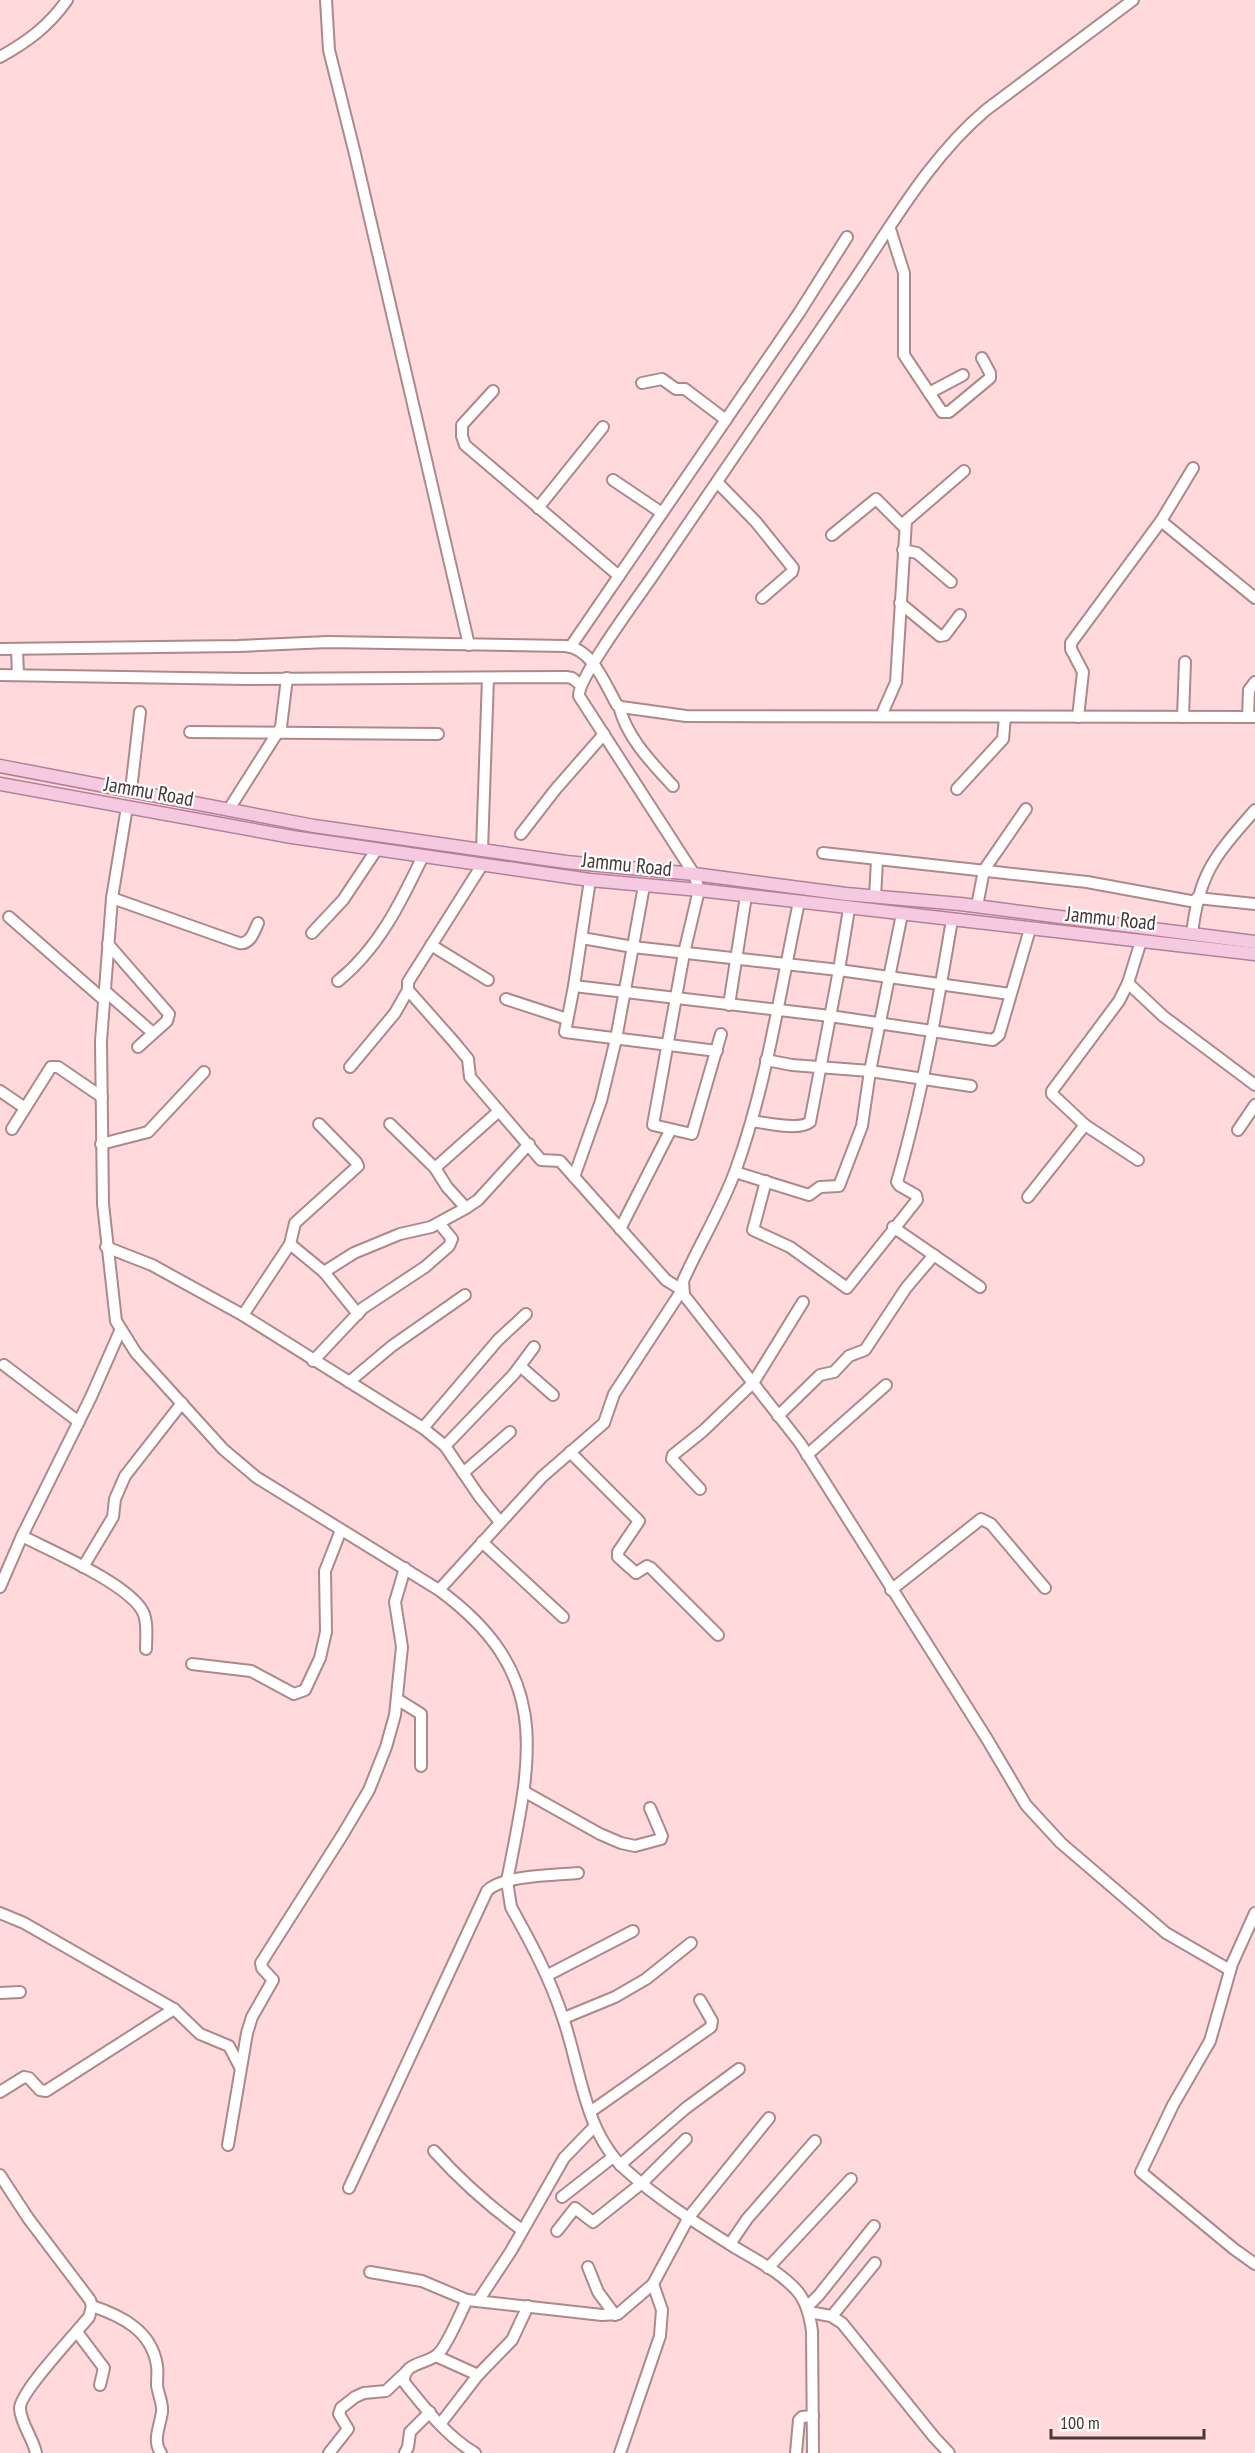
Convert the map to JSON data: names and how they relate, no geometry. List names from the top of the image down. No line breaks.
{"streets":{"main road":["Jammu Road"]},"scale_bar":"100 m"}
